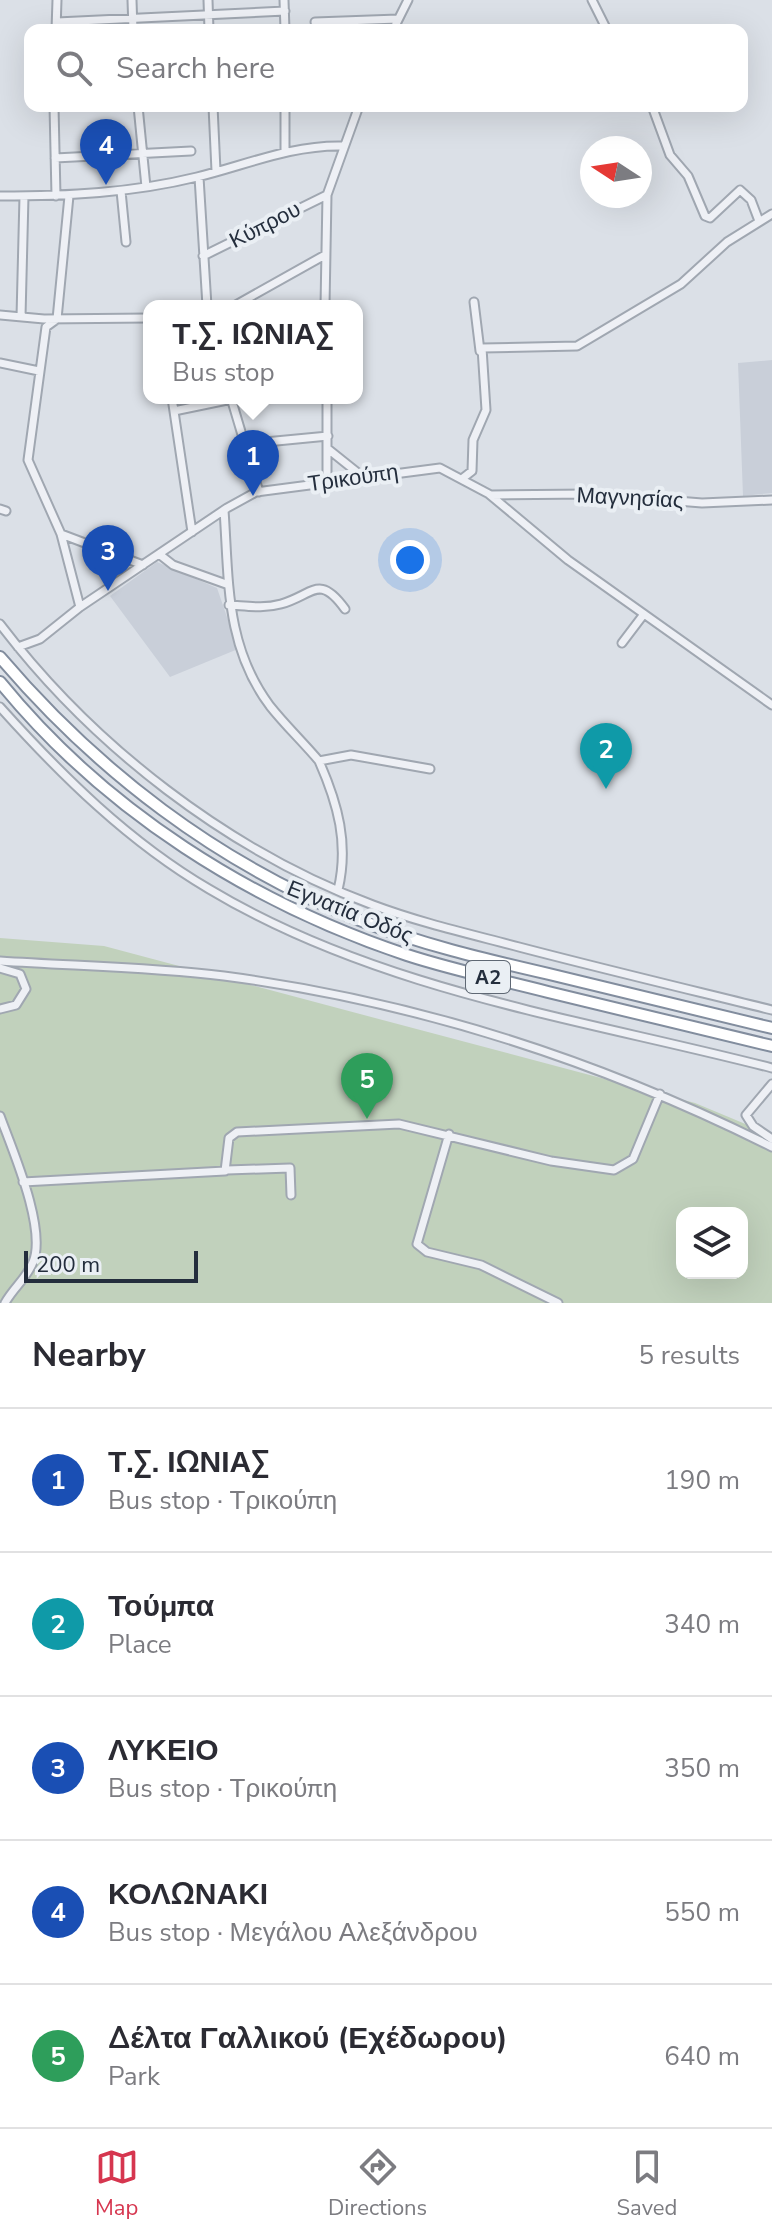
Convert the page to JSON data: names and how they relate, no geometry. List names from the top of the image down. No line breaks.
{"streets":{"highway":["Εγνατία Οδός","Α2"],"street":["Κύπρου","Τρικούπη","Μαγνησίας"]},"crossings":[["Τρικούπη","Μαγνησίας"]],"scale_bar":"200 m","north":"left","page":{"search":"Search here","pins":["4","1","3","2","5"],"popup":["Τ.Σ. ΙΩΝΙΑΣ","Bus stop"],"scale":"200 m","heading":["Nearby","5 results"],"list":[{"mark":"1","name":"Τ.Σ. ΙΩΝΙΑΣ","note":"Bus stop · Τρικούπη","value":"190 m"},{"mark":"2","name":"Τούμπα","note":"Place","value":"340 m"},{"mark":"3","name":"ΛΥΚΕΙΟ","note":"Bus stop · Τρικούπη","value":"350 m"},{"mark":"4","name":"ΚΟΛΩΝΑΚΙ","note":"Bus stop · Μεγάλου Αλεξάνδρου","value":"550 m"},{"mark":"5","name":"Δέλτα Γαλλικού (Εχέδωρου)","note":"Park","value":"640 m"}],"nav":["Map","Directions","Saved"]}}
